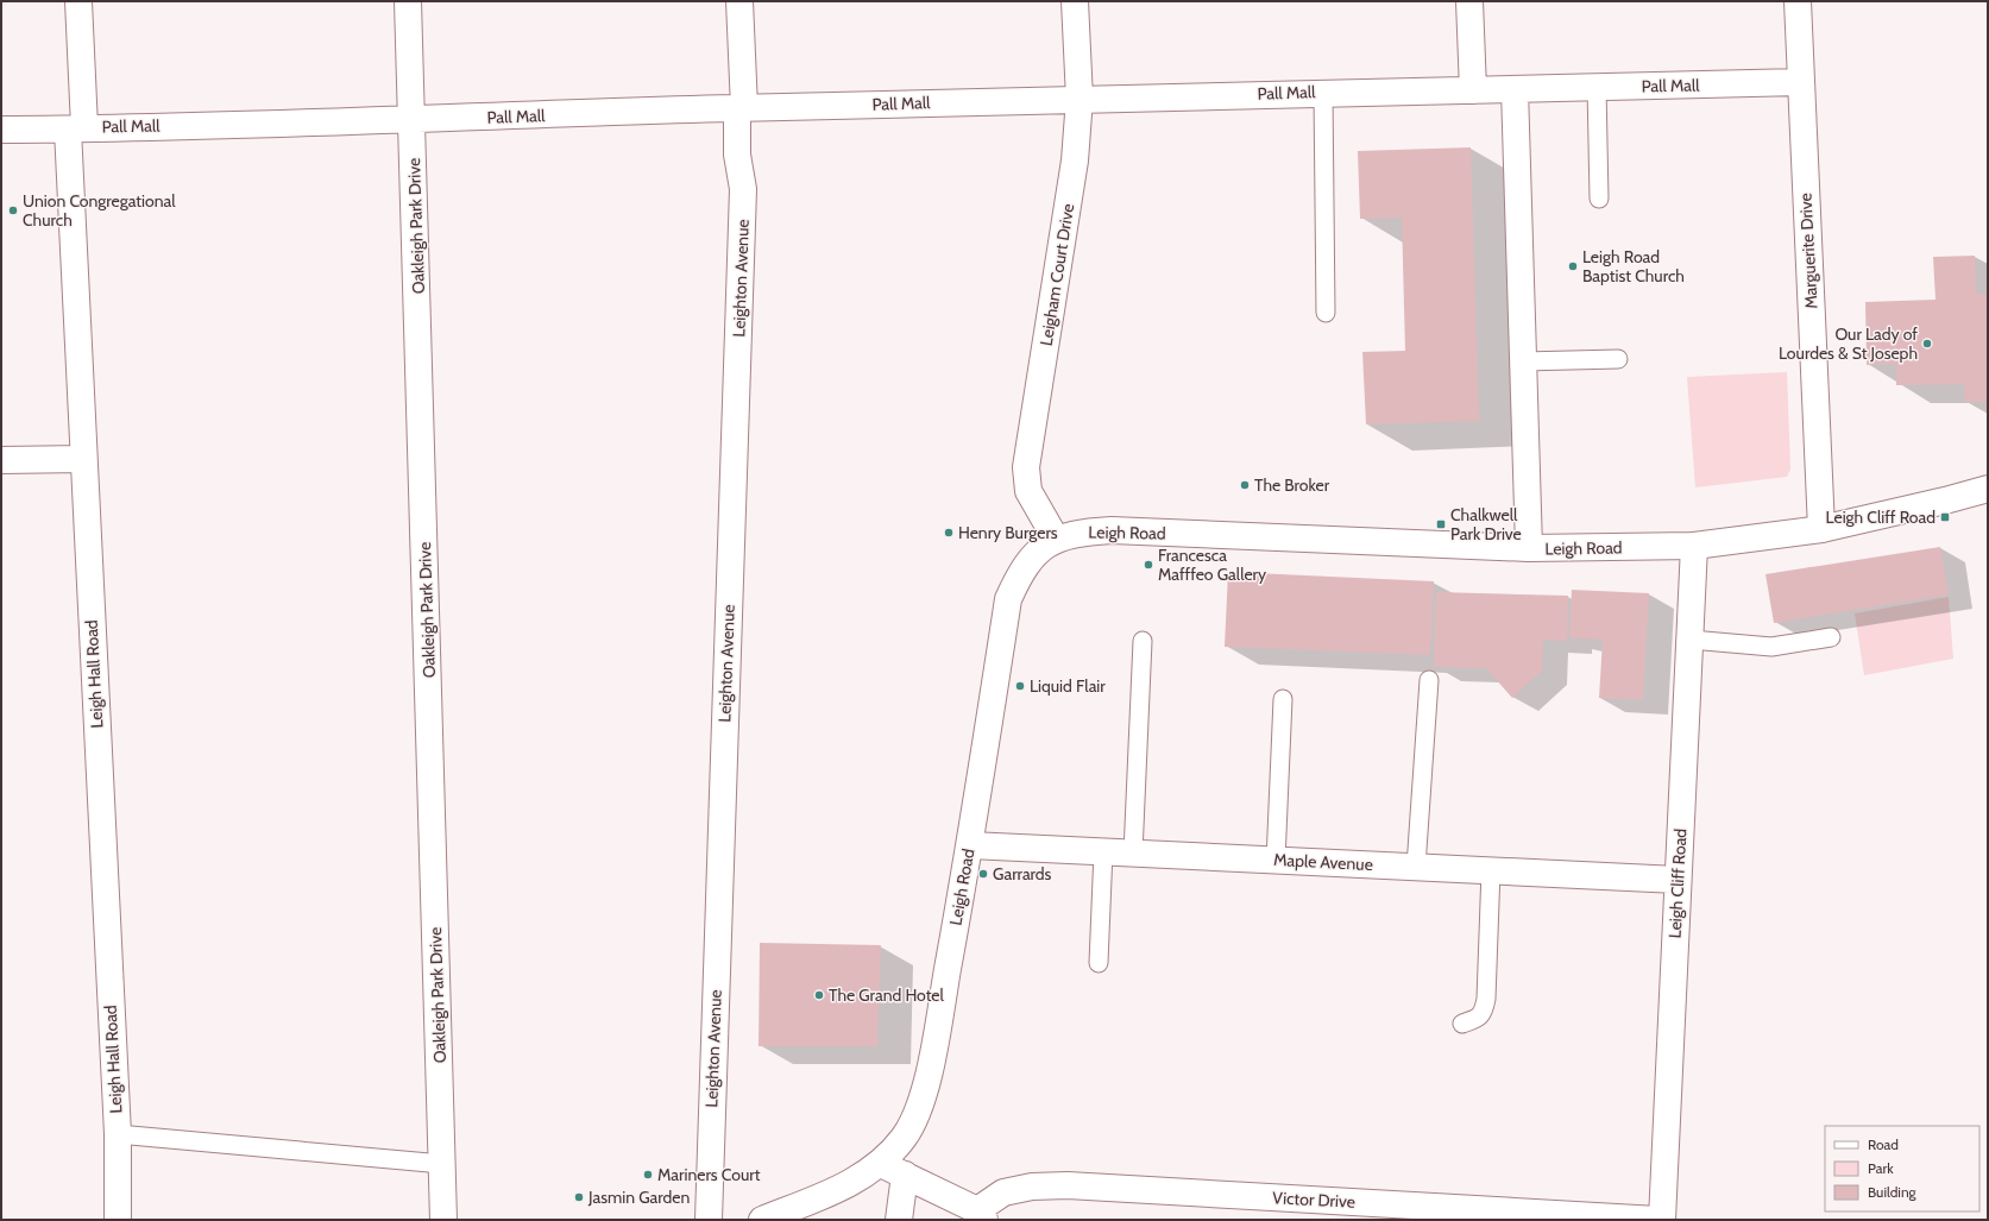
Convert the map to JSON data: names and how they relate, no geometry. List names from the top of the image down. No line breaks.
{"streets":{"street":["Pall Mall","Oakleigh Park Drive","Marguerite Drive","Leigham Court Drive","Leighton Avenue","Leigh Road","Leigh Hall Road","Maple Avenue","Leigh Cliff Road","Victor Drive"]},"crossings":[["Pall Mall","Oakleigh Park Drive"],["Pall Mall","Marguerite Drive"],["Pall Mall","Leigham Court Drive"],["Pall Mall","Leighton Avenue"],["Pall Mall","Leigh Hall Road"],["Marguerite Drive","Leigh Road"],["Leigham Court Drive","Leigh Road"],["Leigh Road","Maple Avenue"],["Leigh Road","Leigh Cliff Road"],["Maple Avenue","Leigh Cliff Road"]],"places":{"other":["Union Congregational Church","Leigh Road Baptist Church","Our Lady of Lourdes & St Joseph","The Broker","Henry Burgers","Francesca Mafffeo Gallery","Liquid Flair","Garrards","The Grand Hotel","Mariners Court","Jasmin Garden"],"transit":["Leigh Cliff Road","Chalkwell Park Drive"]},"legend":["Road","Park","Building"]}
